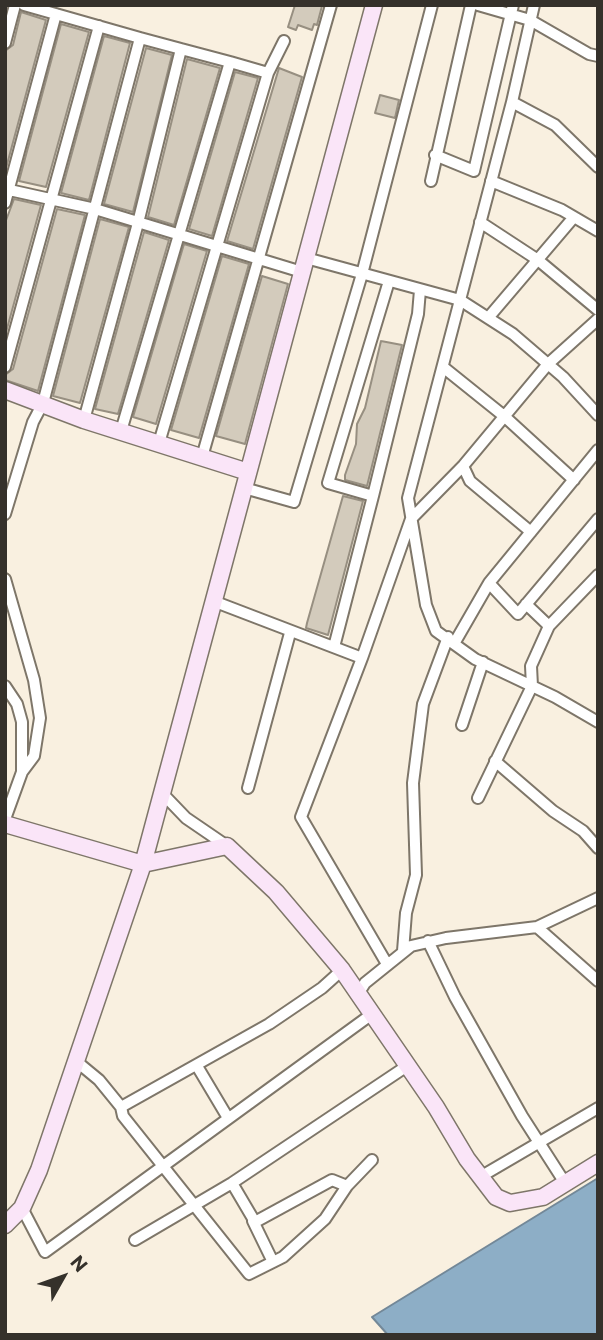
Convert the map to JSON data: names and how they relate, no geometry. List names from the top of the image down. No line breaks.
{"north":"top right"}
